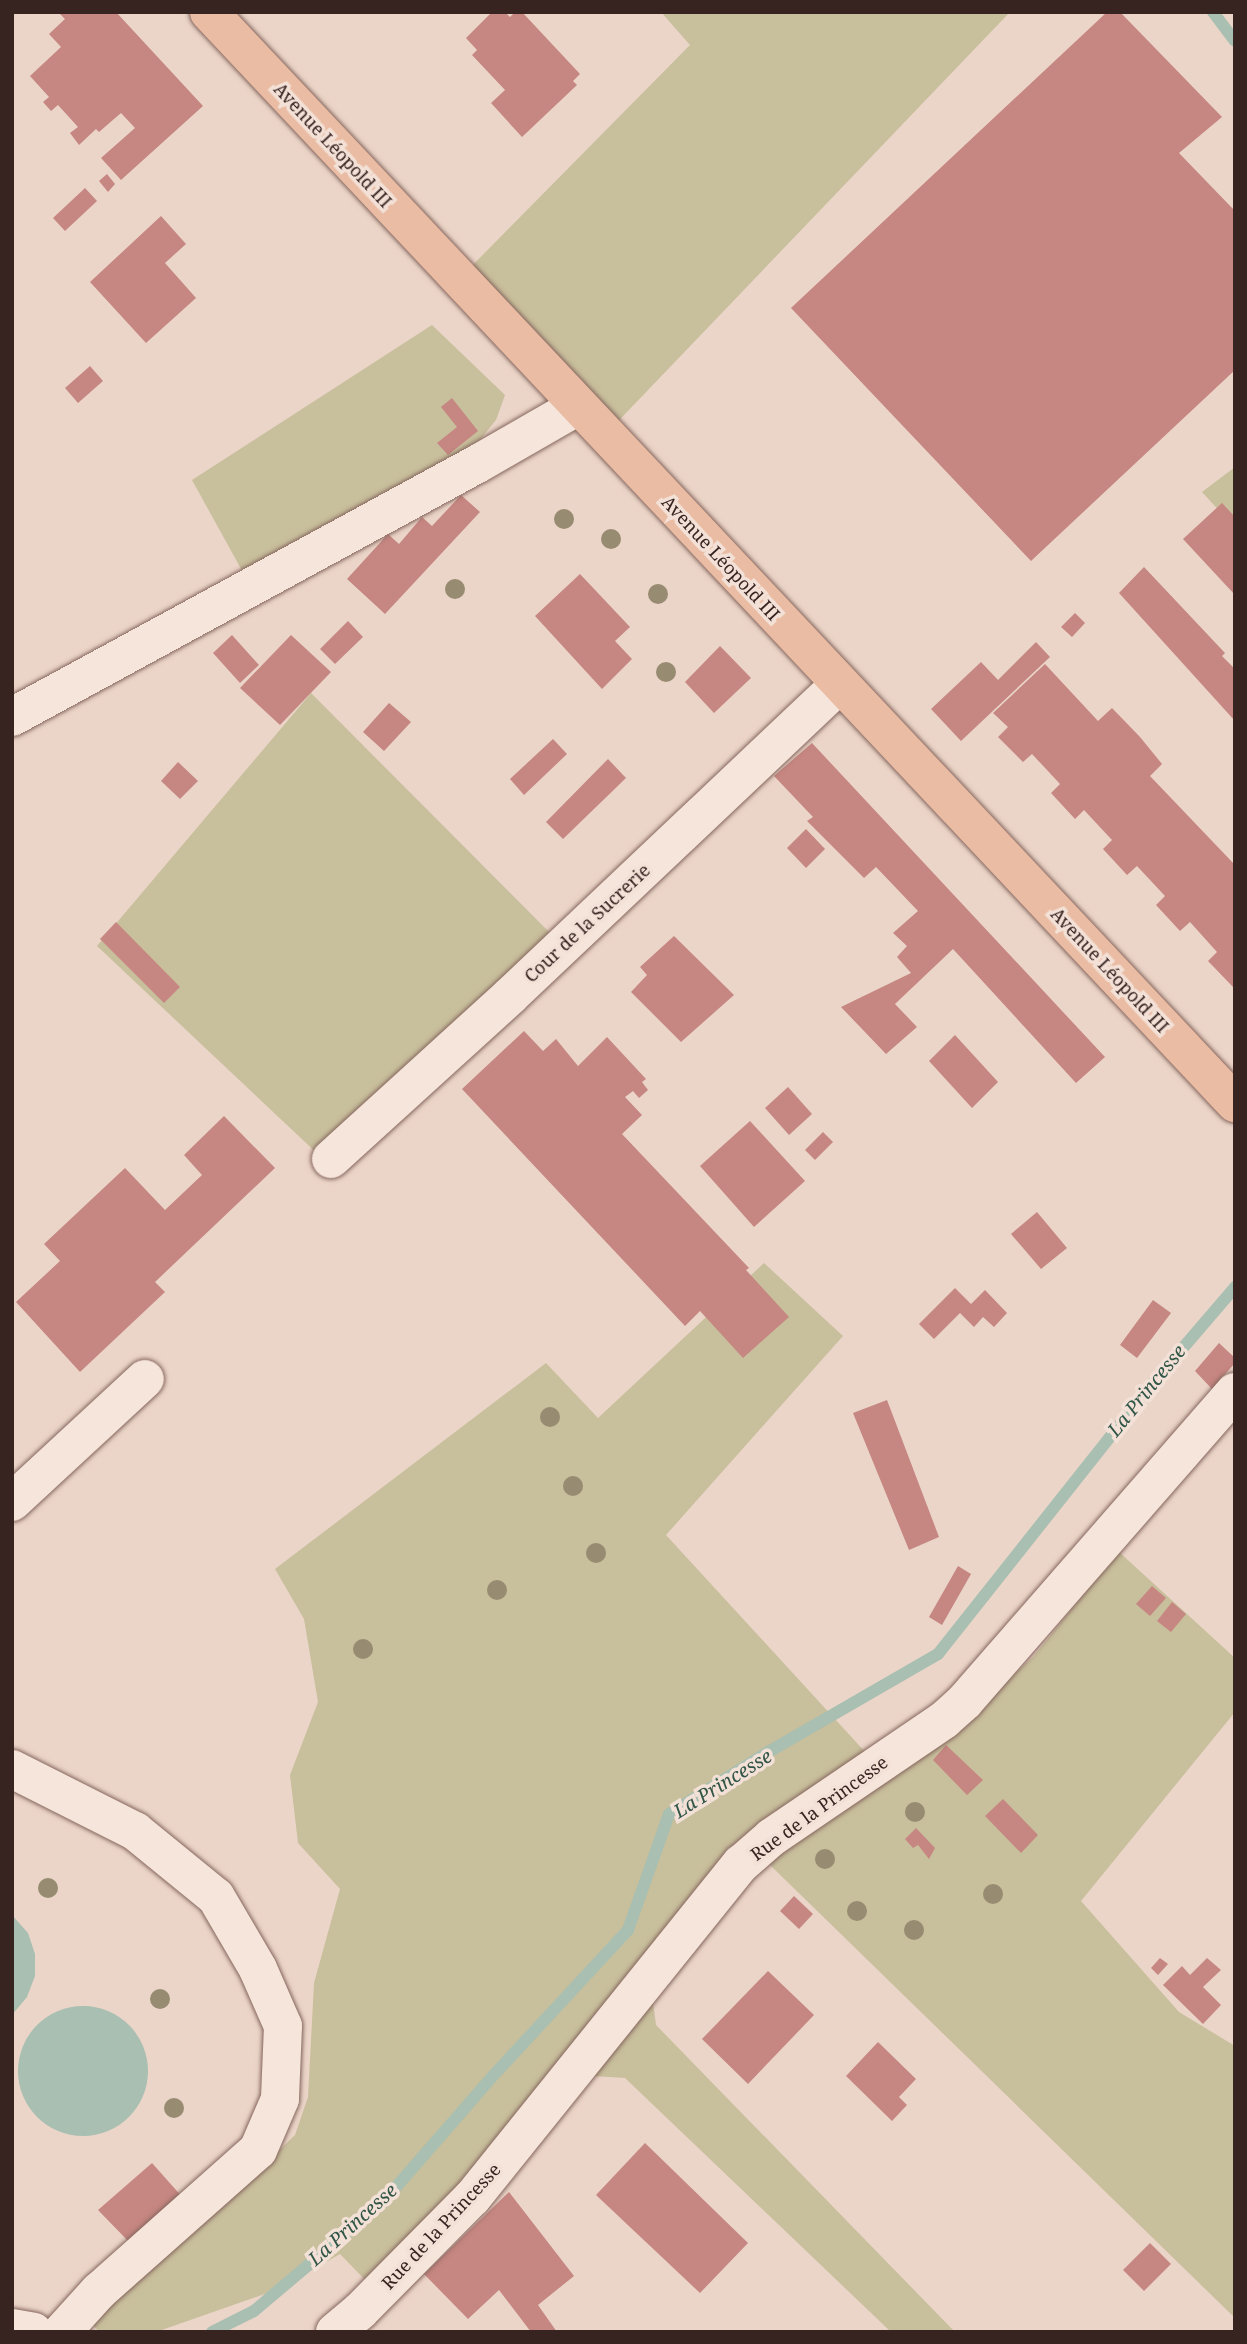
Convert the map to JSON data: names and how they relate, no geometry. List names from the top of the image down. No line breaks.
{"streets":{"main road":["Avenue Léopold III"],"street":["Cour de la Sucrerie","Rue de la Princesse"]},"crossings":[["Avenue Léopold III","Cour de la Sucrerie"]],"water":["La Princesse"]}
